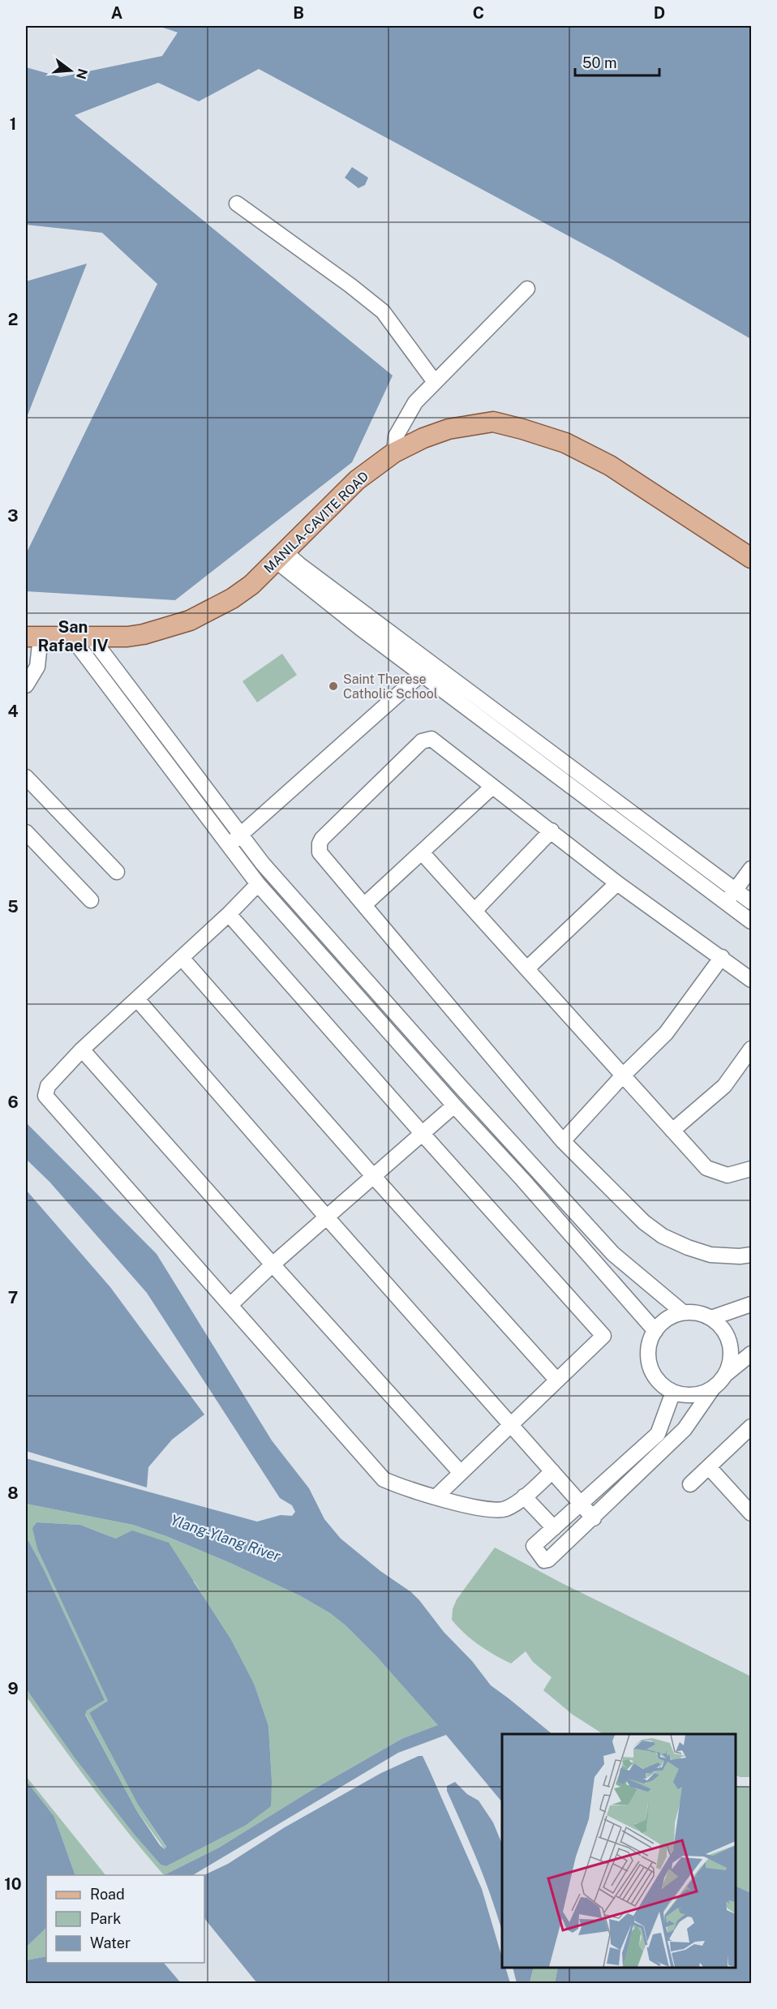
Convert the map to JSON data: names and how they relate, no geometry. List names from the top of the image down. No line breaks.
{"streets":{"main road":["MANILA-CAVITE ROAD"]},"districts":["San Rafael IV"],"water":["Ylang-Ylang River"],"places":["Saint Therese Catholic School"],"legend":["Road","Park","Water"],"scale_bar":"50 m","north":"right","grid":{"columns":["A","B","C","D"],"rows":["1","2","3","4","5","6","7","8","9","10"]}}
